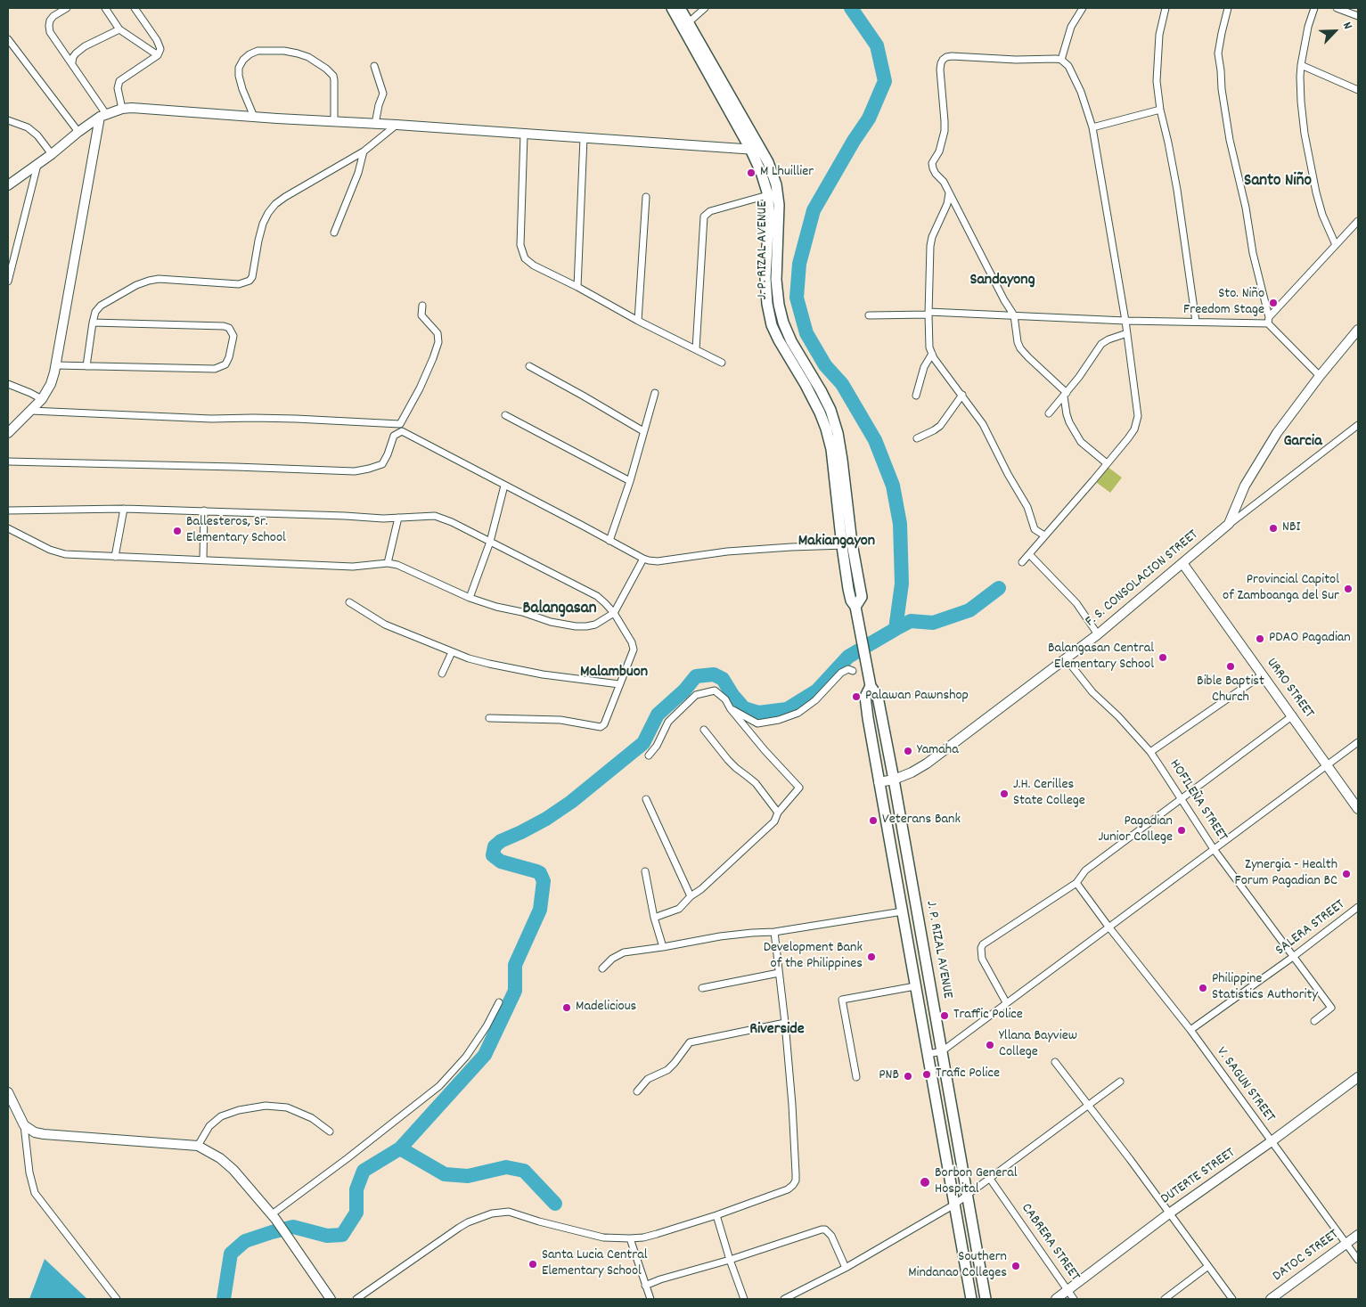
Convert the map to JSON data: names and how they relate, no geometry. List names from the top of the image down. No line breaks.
{"streets":{"main road":["J. P. RIZAL AVENUE"],"street":["F. S. CONSOLACION STREET","URRO STREET","HOFILEÑA STREET","SALERA STREET","V. SAGUN STREET","DUTERTE STREET","CABRERA STREET","DATOC STREET"]},"crossings":[["J. P. RIZAL AVENUE","F. S. CONSOLACION STREET"],["F. S. CONSOLACION STREET","URRO STREET"],["F. S. CONSOLACION STREET","HOFILEÑA STREET"],["HOFILEÑA STREET","SALERA STREET"],["SALERA STREET","V. SAGUN STREET"],["V. SAGUN STREET","DUTERTE STREET"],["V. SAGUN STREET","DATOC STREET"],["DUTERTE STREET","CABRERA STREET"]],"districts":["Santo Niño","Sandayong","Garcia","Makiangayon","Balangasan","Malambuon","Riverside"],"places":["M Lhuillier","Sto. Niño Freedom Stage","NBI","Ballesteros, Sr. Elementary School","Provincial Capitol of Zamboanga del Sur","PDAO Pagadian","Balangasan Central Elementary School","Bible Baptist Church","Palawan Pawnshop","Yamaha","J.H. Cerilles State College","Veterans Bank","Pagadian Junior College","Zynergia - Health Forum Pagadian BC","Development Bank of the Philippines","Philippine Statistics Authority","Madelicious","Traffic Police","Yllana Bayview College","Trafic Police","PNB","Borbon General Hospital","Santa Lucia Central Elementary School","Southern Mindanao Colleges"],"north":"top right"}
